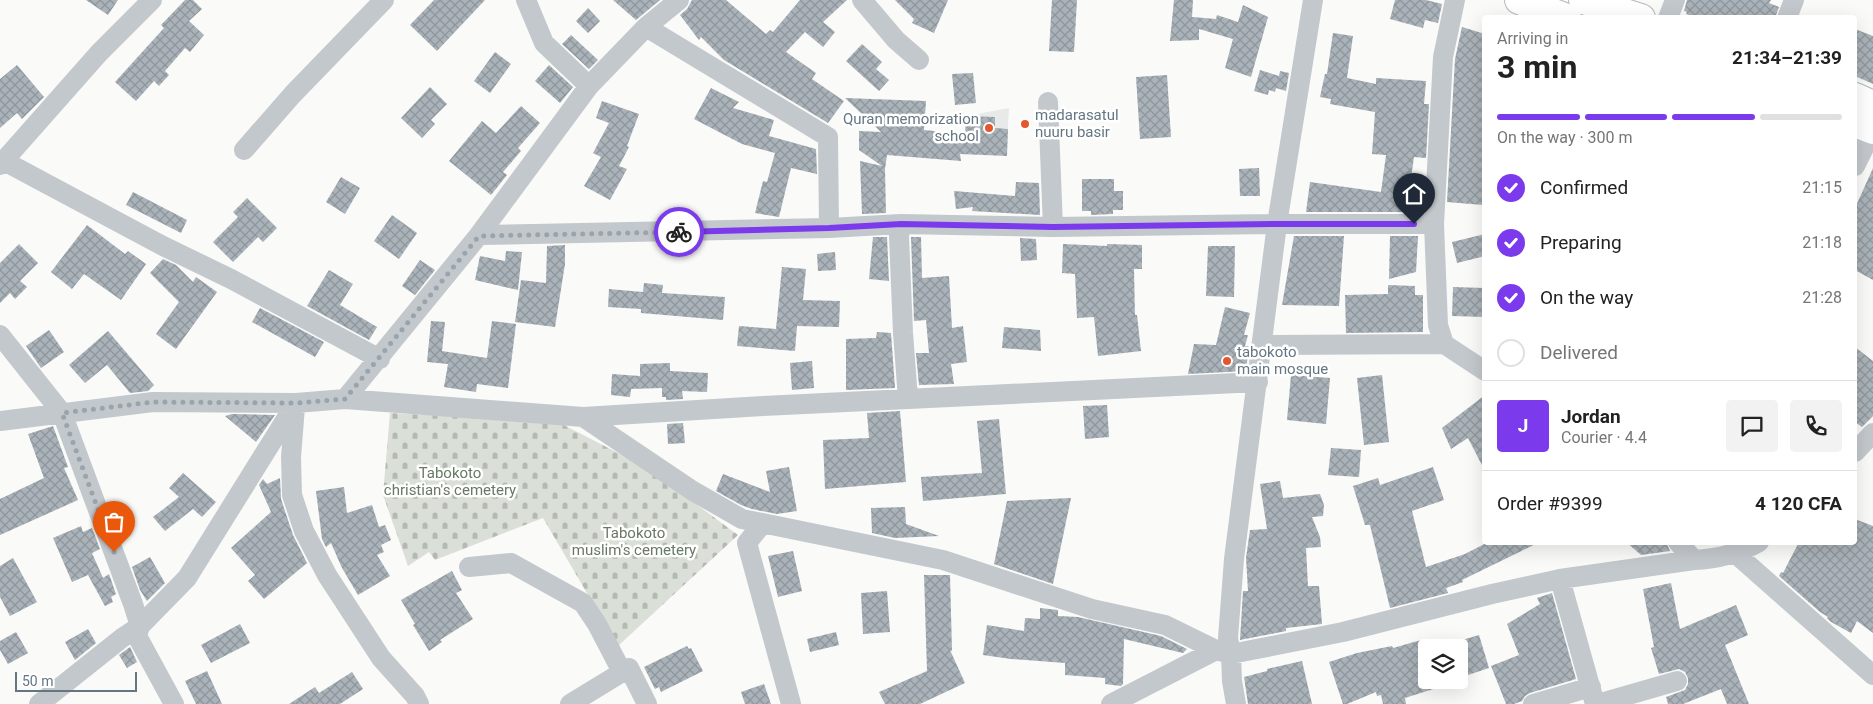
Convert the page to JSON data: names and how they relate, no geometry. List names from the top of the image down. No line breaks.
{"parks":["Tabokoto christian's cemetery","Tabokoto muslim's cemetery"],"places":["madarasatul nuuru basir","Quran memorization school","tabokoto main mosque"],"scale_bar":"50 m","page":{"heading":["3 min","Arriving in","21:34–21:39"],"panel":["Jordan","Courier · 4.4","Order #9399","4 120 CFA"],"bar":"On the way · 300 m","list":[["Confirmed","21:15"],["Preparing","21:18"],["On the way","21:28"],"Delivered"],"round":"J","scale":"50 m"}}
